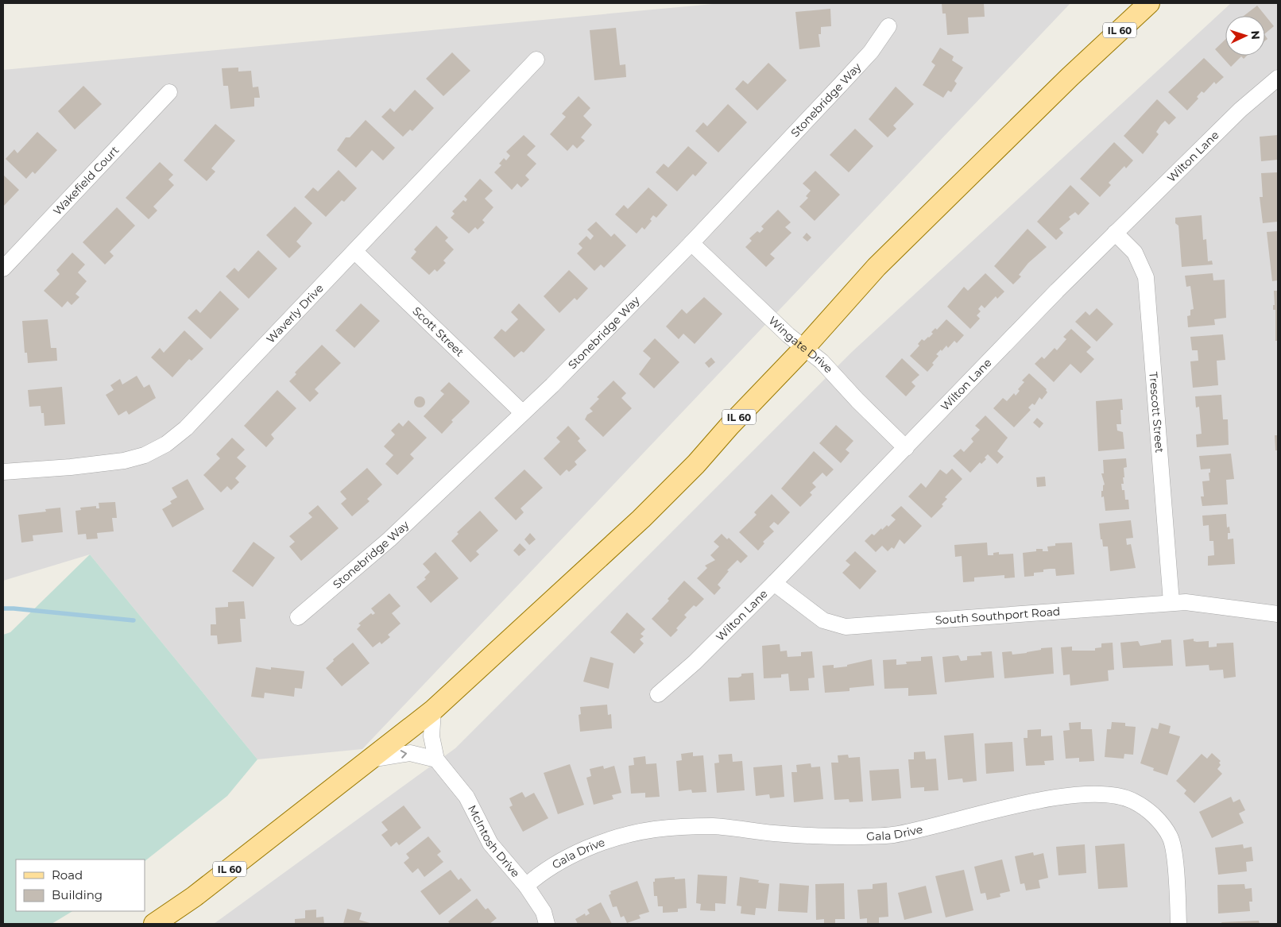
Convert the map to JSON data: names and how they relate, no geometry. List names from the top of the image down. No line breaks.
{"streets":{"main road":["IL 60"],"street":["Stonebridge Way","Wilton Lane","Wakefield Court","Waverly Drive","Scott Street","Wingate Drive","Trescott Street","South Southport Road","Gala Drive","McIntosh Drive"]},"crossings":[["IL 60","Wingate Drive"],["IL 60","McIntosh Drive"],["Stonebridge Way","Scott Street"],["Stonebridge Way","Wingate Drive"],["Wilton Lane","Wingate Drive"],["Wilton Lane","Trescott Street"],["Wilton Lane","South Southport Road"],["Waverly Drive","Scott Street"],["Trescott Street","South Southport Road"],["Gala Drive","McIntosh Drive"]],"legend":["Road","Building"],"north":"right"}
